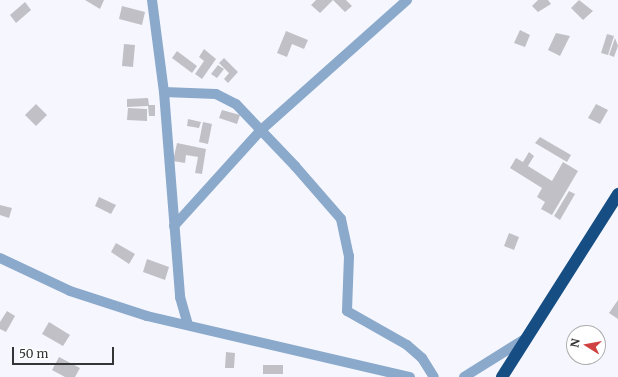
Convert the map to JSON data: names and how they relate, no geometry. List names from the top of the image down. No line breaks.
{"scale_bar":"50 m","north":"left"}
